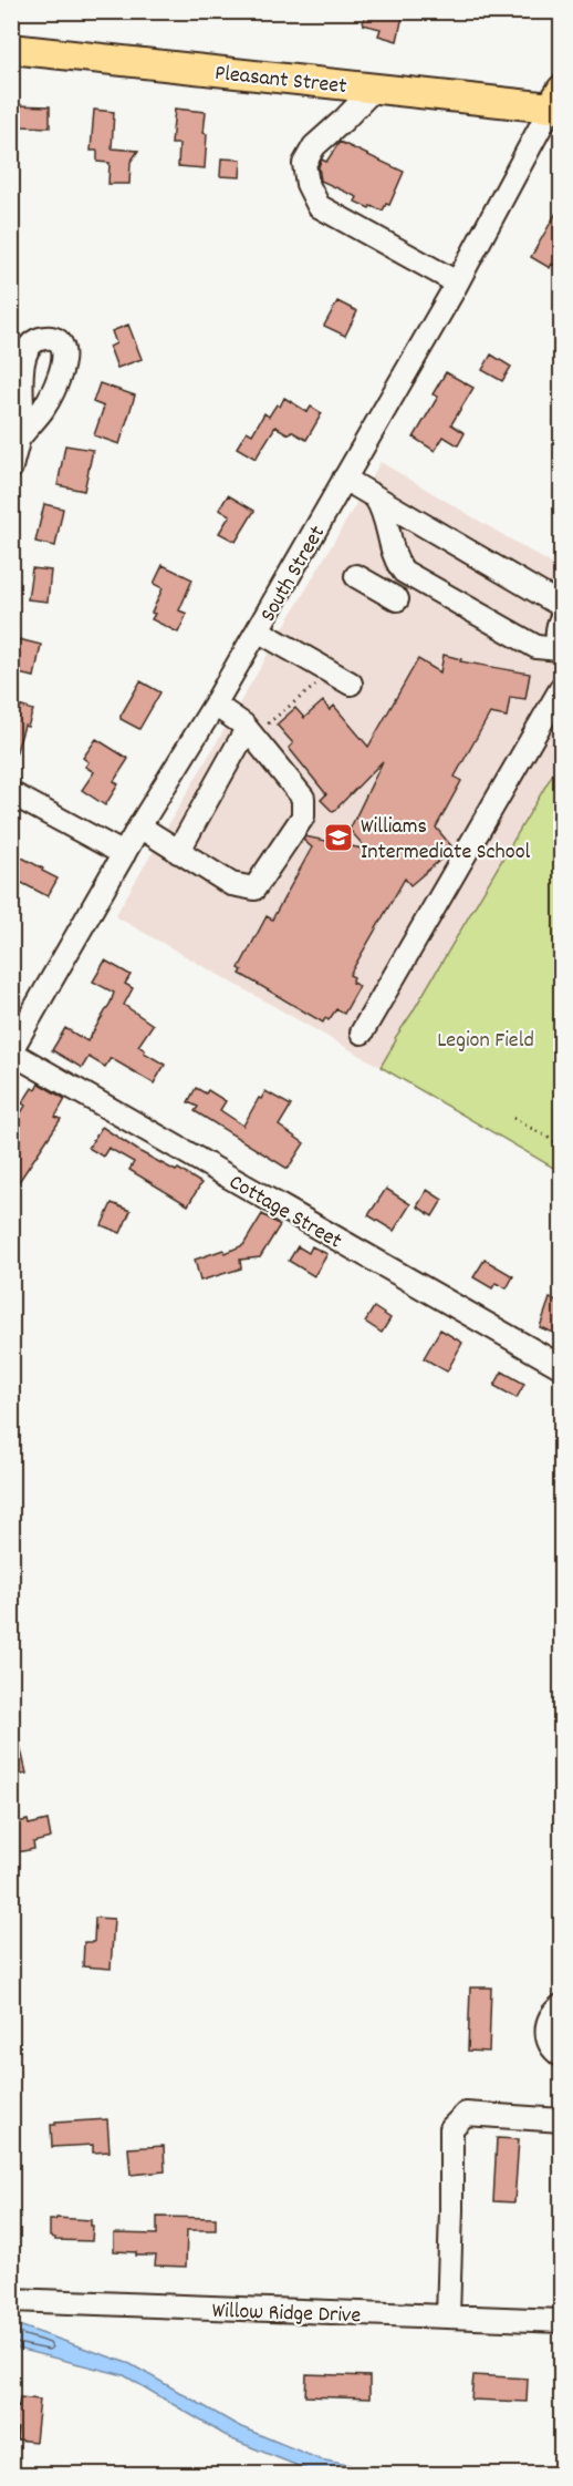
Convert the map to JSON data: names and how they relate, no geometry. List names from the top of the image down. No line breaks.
{"streets":{"main road":["Pleasant Street"],"street":["South Street","Cottage Street","Willow Ridge Drive"]},"crossings":[["Pleasant Street","South Street"],["South Street","Cottage Street"]],"parks":["Legion Field"],"places":{"school or university":["Williams Intermediate School"]}}
